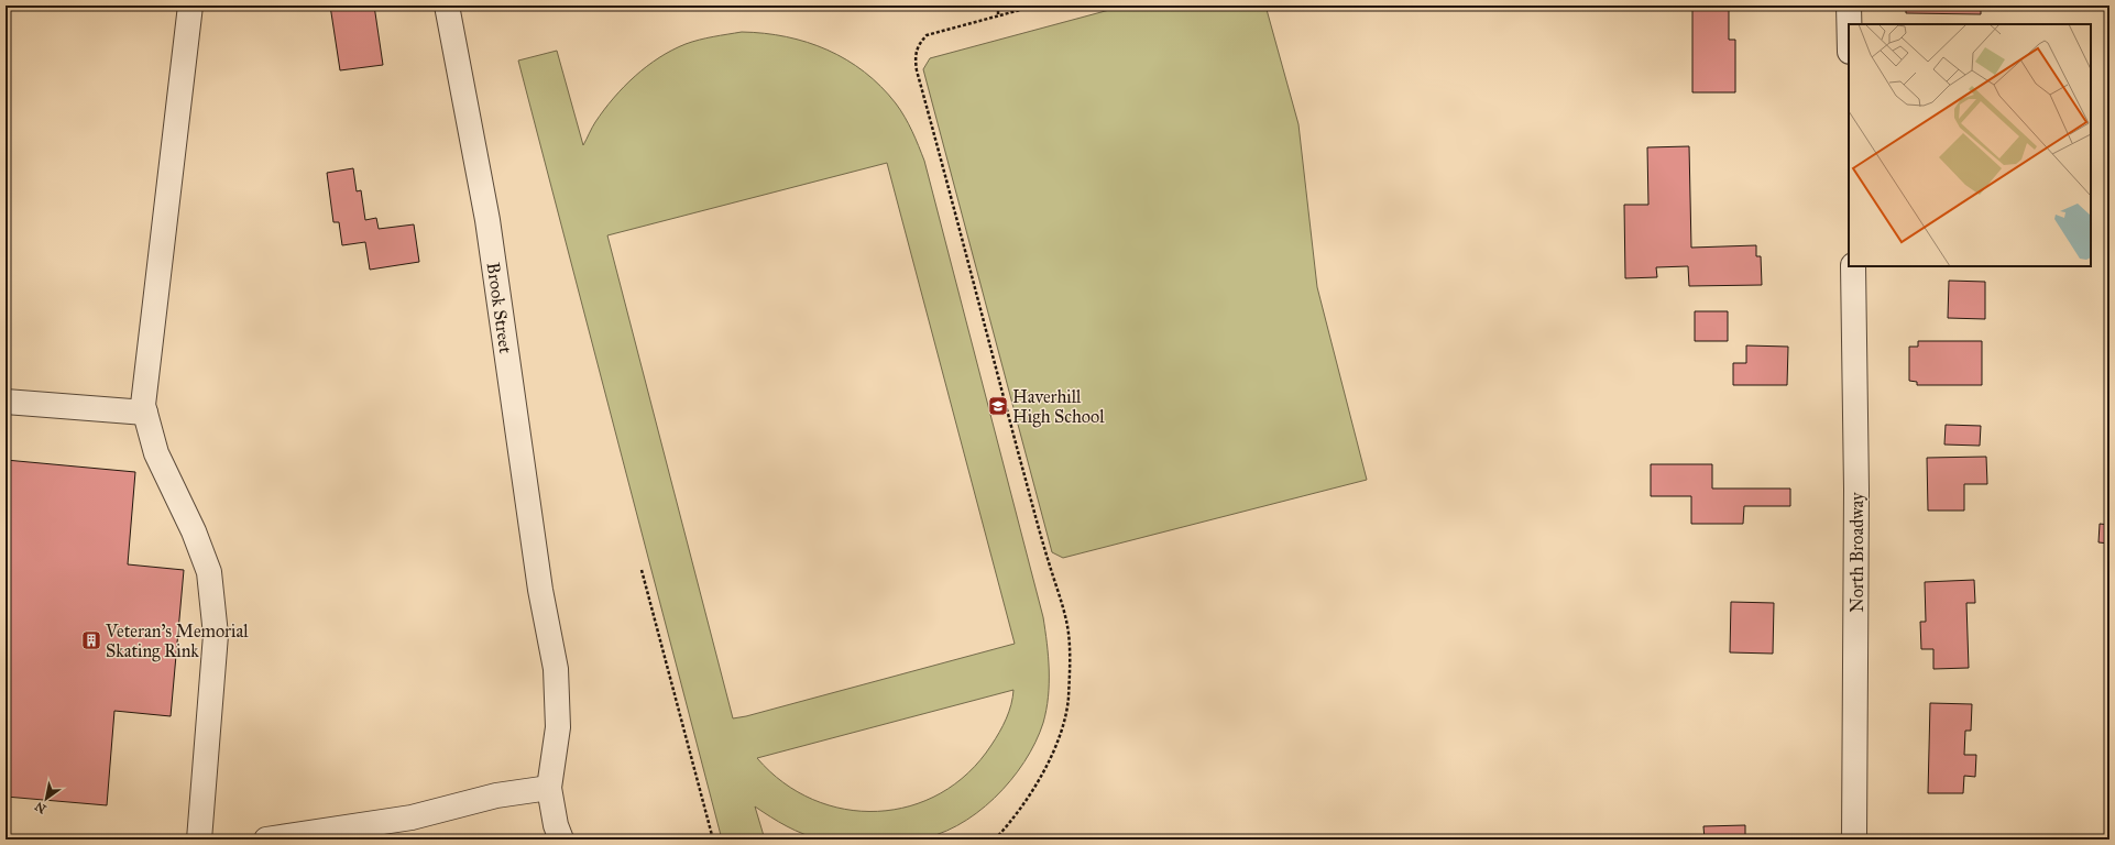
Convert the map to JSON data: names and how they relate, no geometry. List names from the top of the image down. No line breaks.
{"streets":{"street":["Brook Street","North Broadway"]},"places":{"school or university":["Haverhill High School"],"building":["Veteran's Memorial Skating Rink"]},"north":"bottom left"}
